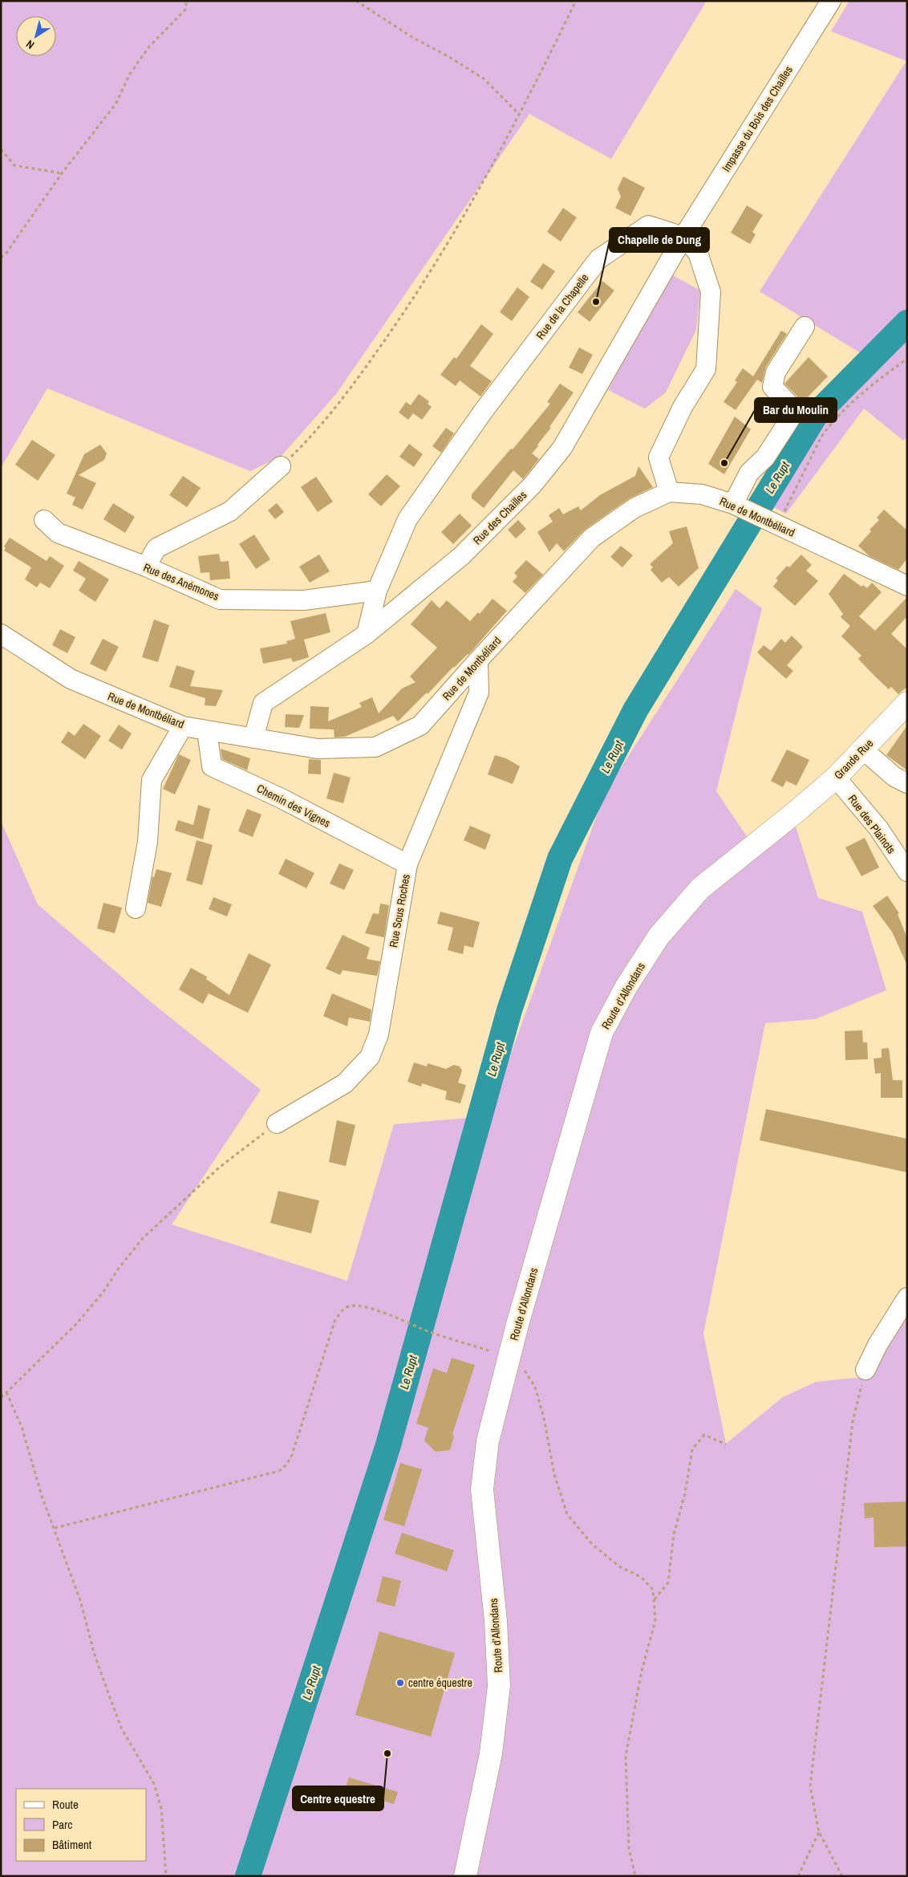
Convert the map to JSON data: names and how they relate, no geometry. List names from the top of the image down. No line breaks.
{"streets":{"main road":["Grande Rue","Route d’Allondans"],"street":["Impasse du Bois des Chailles","Rue de la Chapelle","Rue de Montbéliard","Rue des Chailles","Rue des Anémones","Chemin des Vignes","Rue des Plainots","Rue Sous Roches"]},"crossings":[["Impasse du Bois des Chailles","Rue de la Chapelle"],["Impasse du Bois des Chailles","Rue des Chailles"],["Rue de la Chapelle","Rue des Chailles"],["Rue de la Chapelle","Rue des Anémones"],["Rue de Montbéliard","Rue des Chailles"],["Rue de Montbéliard","Chemin des Vignes"],["Rue de Montbéliard","Rue Sous Roches"],["Grande Rue","Rue des Plainots"],["Grande Rue","Route d’Allondans"],["Chemin des Vignes","Rue Sous Roches"]],"water":["Le Rupt"],"places":["Chapelle de Dung","Bar du Moulin","centre équestre","Centre equestre"],"legend":["Route","Parc","Bâtiment"],"north":"bottom left"}
